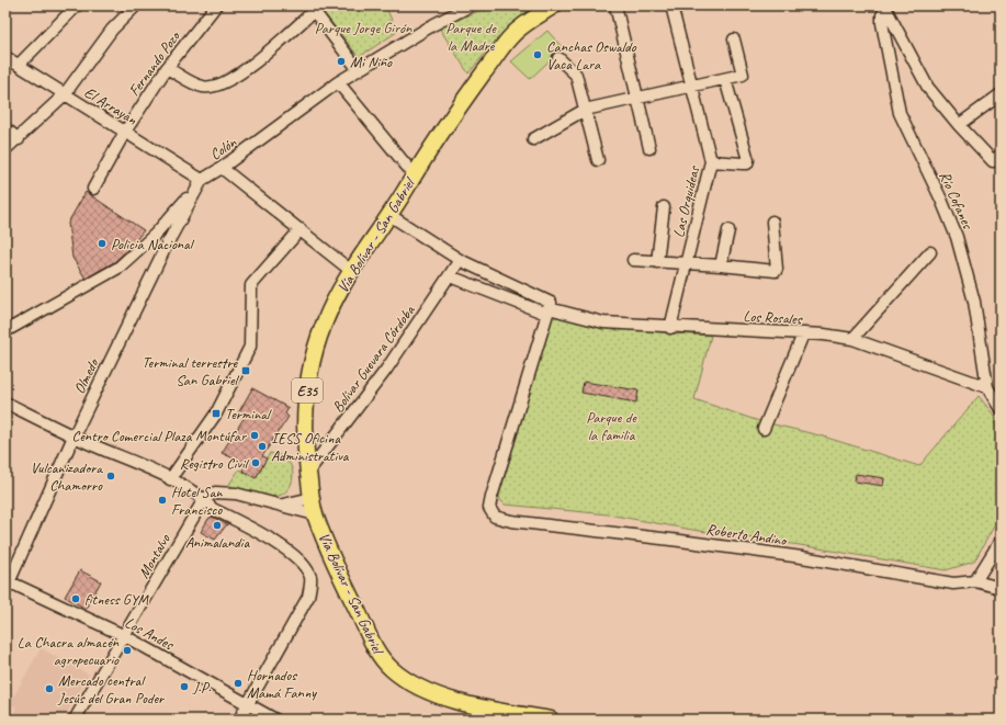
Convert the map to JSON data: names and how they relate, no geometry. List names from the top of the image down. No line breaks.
{"streets":{"highway":["Vía Bolívar - San Gabriel","E35"],"street":["Fernando Pozo","El Arrayan","Colón","Río Cofanes","Las Orquideas","Los Rosales","Bolívar Guevara Córdoba","Olmedo","Roberto Andino","Montalvo","Los Andes"]},"crossings":[["Fernando Pozo","El Arrayan"],["El Arrayan","Colón"],["El Arrayan","Olmedo"],["Colón","Olmedo"],["Río Cofanes","Los Rosales"],["Las Orquideas","Los Rosales"],["Vía Bolívar - San Gabriel","Los Rosales"],["Vía Bolívar - San Gabriel","Bolívar Guevara Córdoba"],["Los Rosales","Bolívar Guevara Córdoba"],["Los Rosales","Roberto Andino"],["Olmedo","Los Andes"],["Montalvo","Los Andes"]],"parks":["Parque Jorge Girón","Parque de la Madre","Parque de la familia"],"places":{"other":["Canchas Oswaldo Vaca Lara","Mi Niño","Policia Nacional","Centro Comercial Plaza Montúfar","IESS Oficina Administrativa","Registro Civil","Vulcanizadora Chamorro","Hotel San Francisco","Animalandia","fitness GYM","La Chacra almacén agropecuario","Hornados Mamá Fanny","J.P.","Mercado central Jesús del Gran Poder"],"transit":["Terminal terrestre San Gabriel","Terminal"]}}
